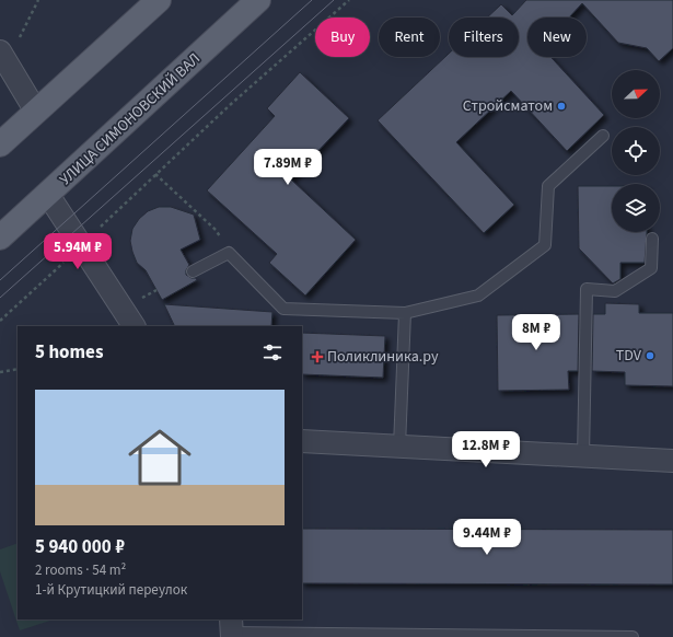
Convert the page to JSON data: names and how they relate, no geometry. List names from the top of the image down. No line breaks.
{"streets":{"main road":["УЛИЦА СИМОНОВСКИЙ ВАЛ"]},"places":{"other":["Стройсматом","TDV"],"health":["Поликлиника.ру"]},"north":"right","page":{"chip":["Buy","Rent","Filters","New"],"price":["7.89M ₽","5.94M ₽","8M ₽","12.8M ₽","9.44M ₽"],"heading":"5 homes","list":[{"name":"5 940 000 ₽","note":"2 rooms · 54 m² · 1-й Крутицкий переулок"}]}}
